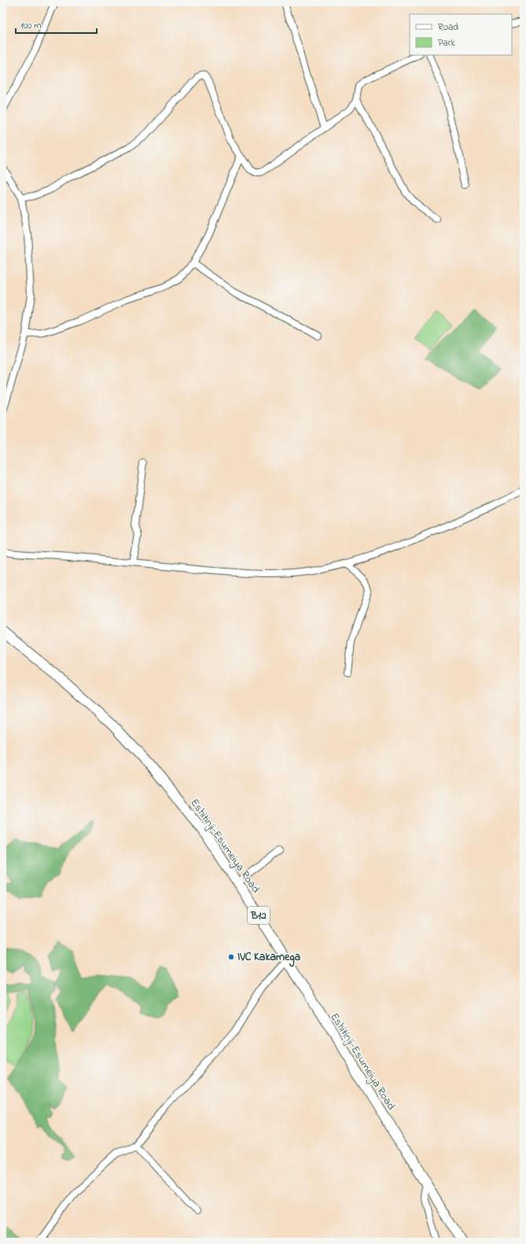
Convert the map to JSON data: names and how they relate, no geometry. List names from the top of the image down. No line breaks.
{"streets":{"highway":["Eshitinji-Esumeiya Road","B12"]},"places":["IVC Kakamega"],"legend":["Road","Park"],"scale_bar":"100 m"}
